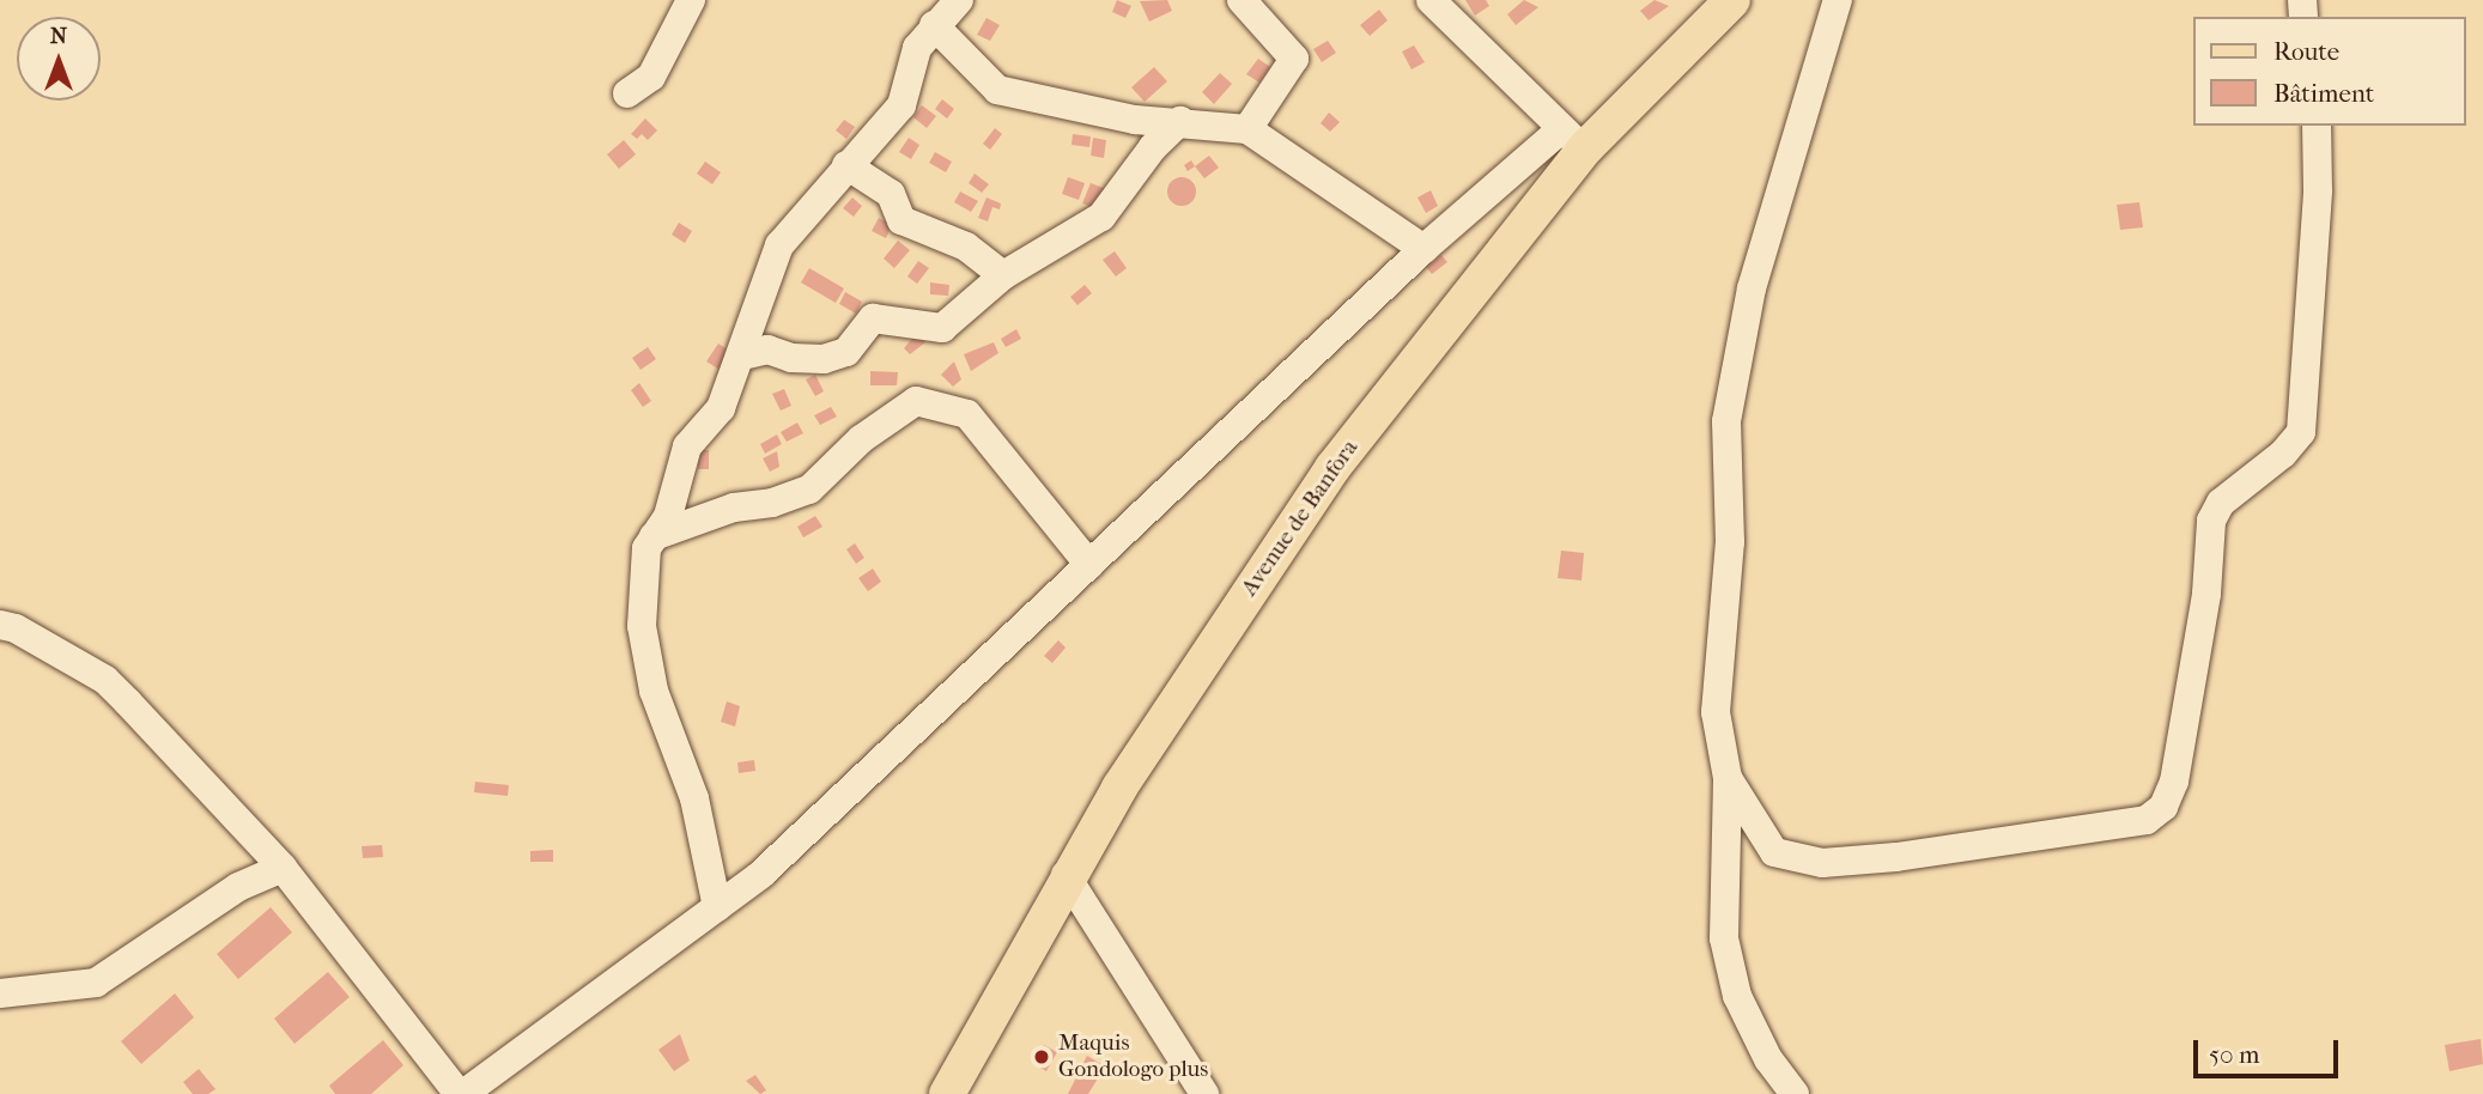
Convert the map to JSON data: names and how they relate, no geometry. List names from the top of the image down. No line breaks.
{"streets":{"main road":["Avenue de Banfora"]},"places":["Maquis Gondologo plus"],"legend":["Route","Bâtiment"],"scale_bar":"50 m","north":"top"}
